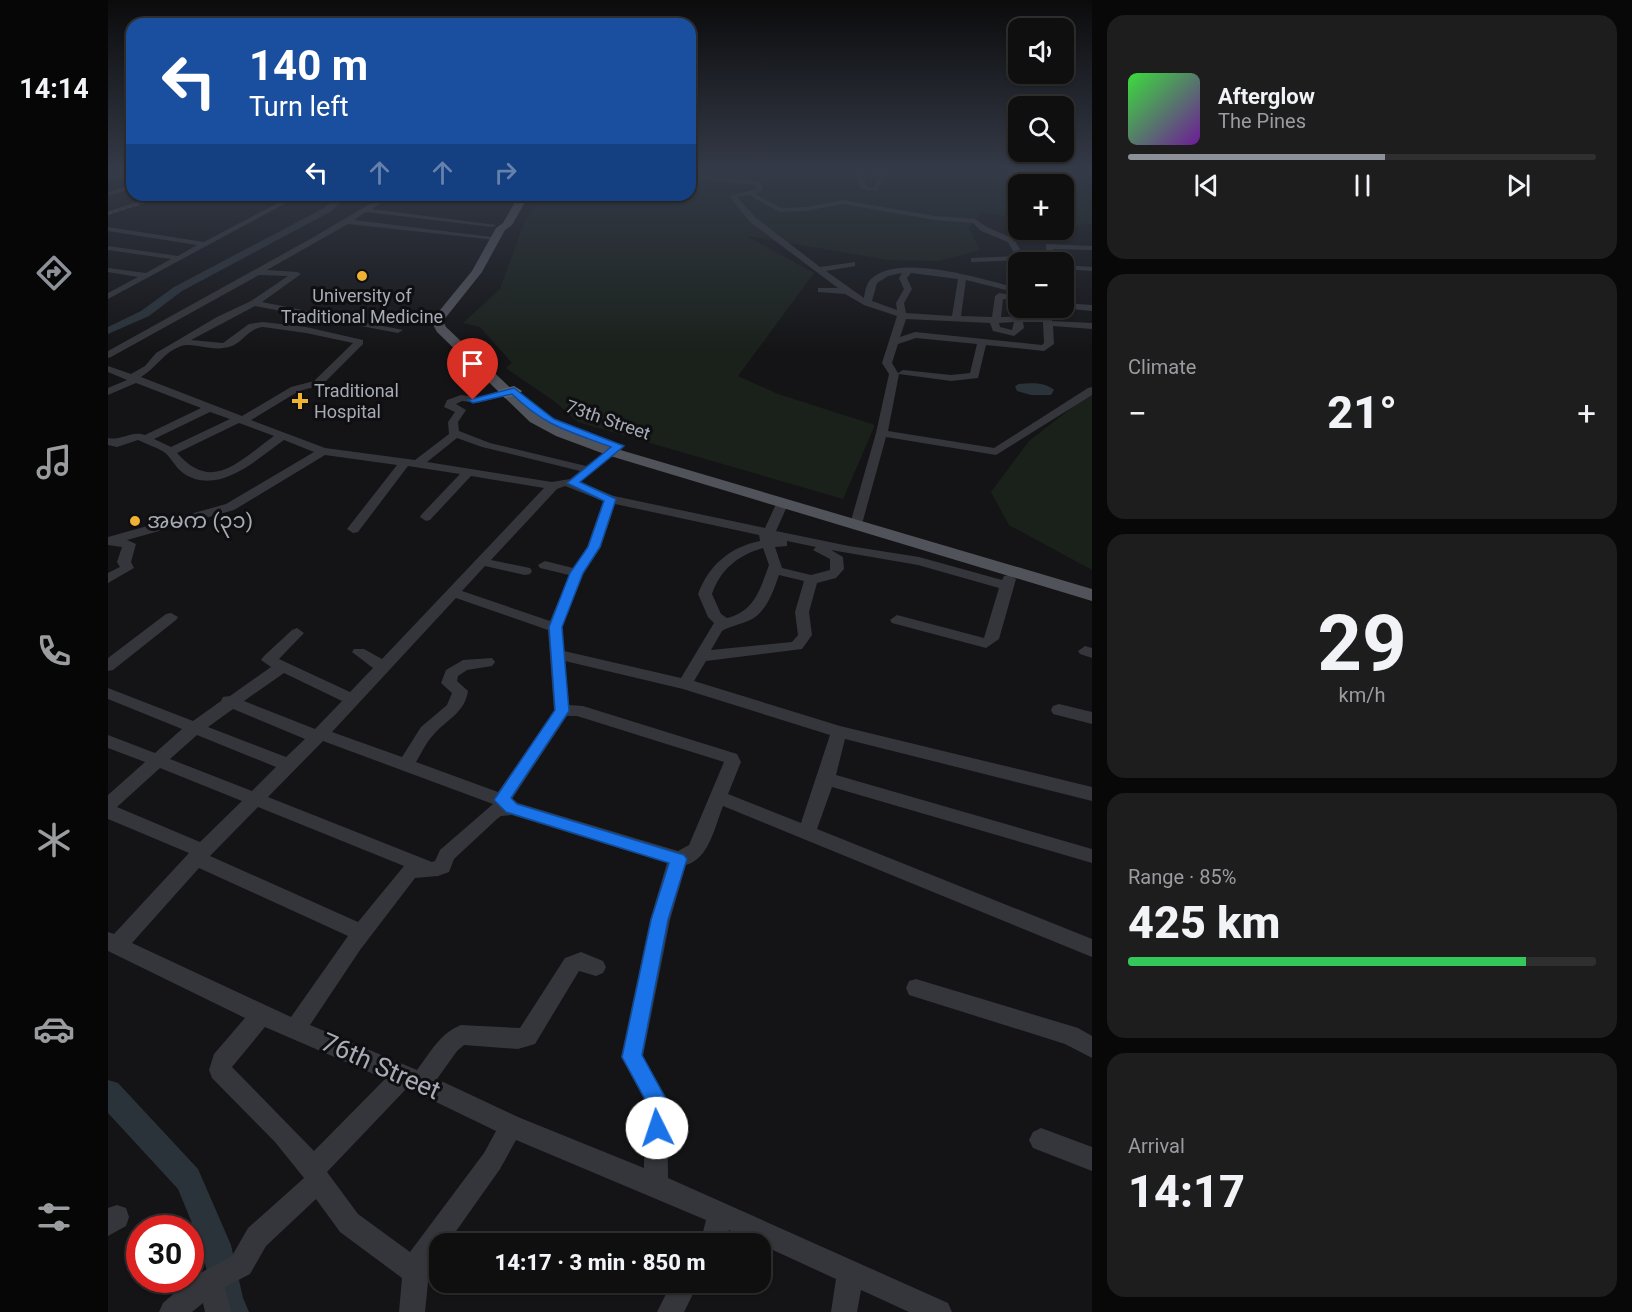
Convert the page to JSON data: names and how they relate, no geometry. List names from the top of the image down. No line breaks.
{"streets":{"main road":["73th Street"],"street":["76th Street"]},"places":{"other":["University of Traditional Medicine","အမက (၃၁)"],"health":["Traditional Hospital"]},"page":{"tabs":"14:14","map_buttons":["+","−"],"turn":["140 m","Turn left"],"song":["Afterglow","The Pines"],"tile":["Climate",["29","km/h"],["Range · 85%","425 km"],["Arrival","14:17"]],"heat":["−","21°","+"],"limit":"30","trip":"14:17 · 3 min · 850 m"}}
